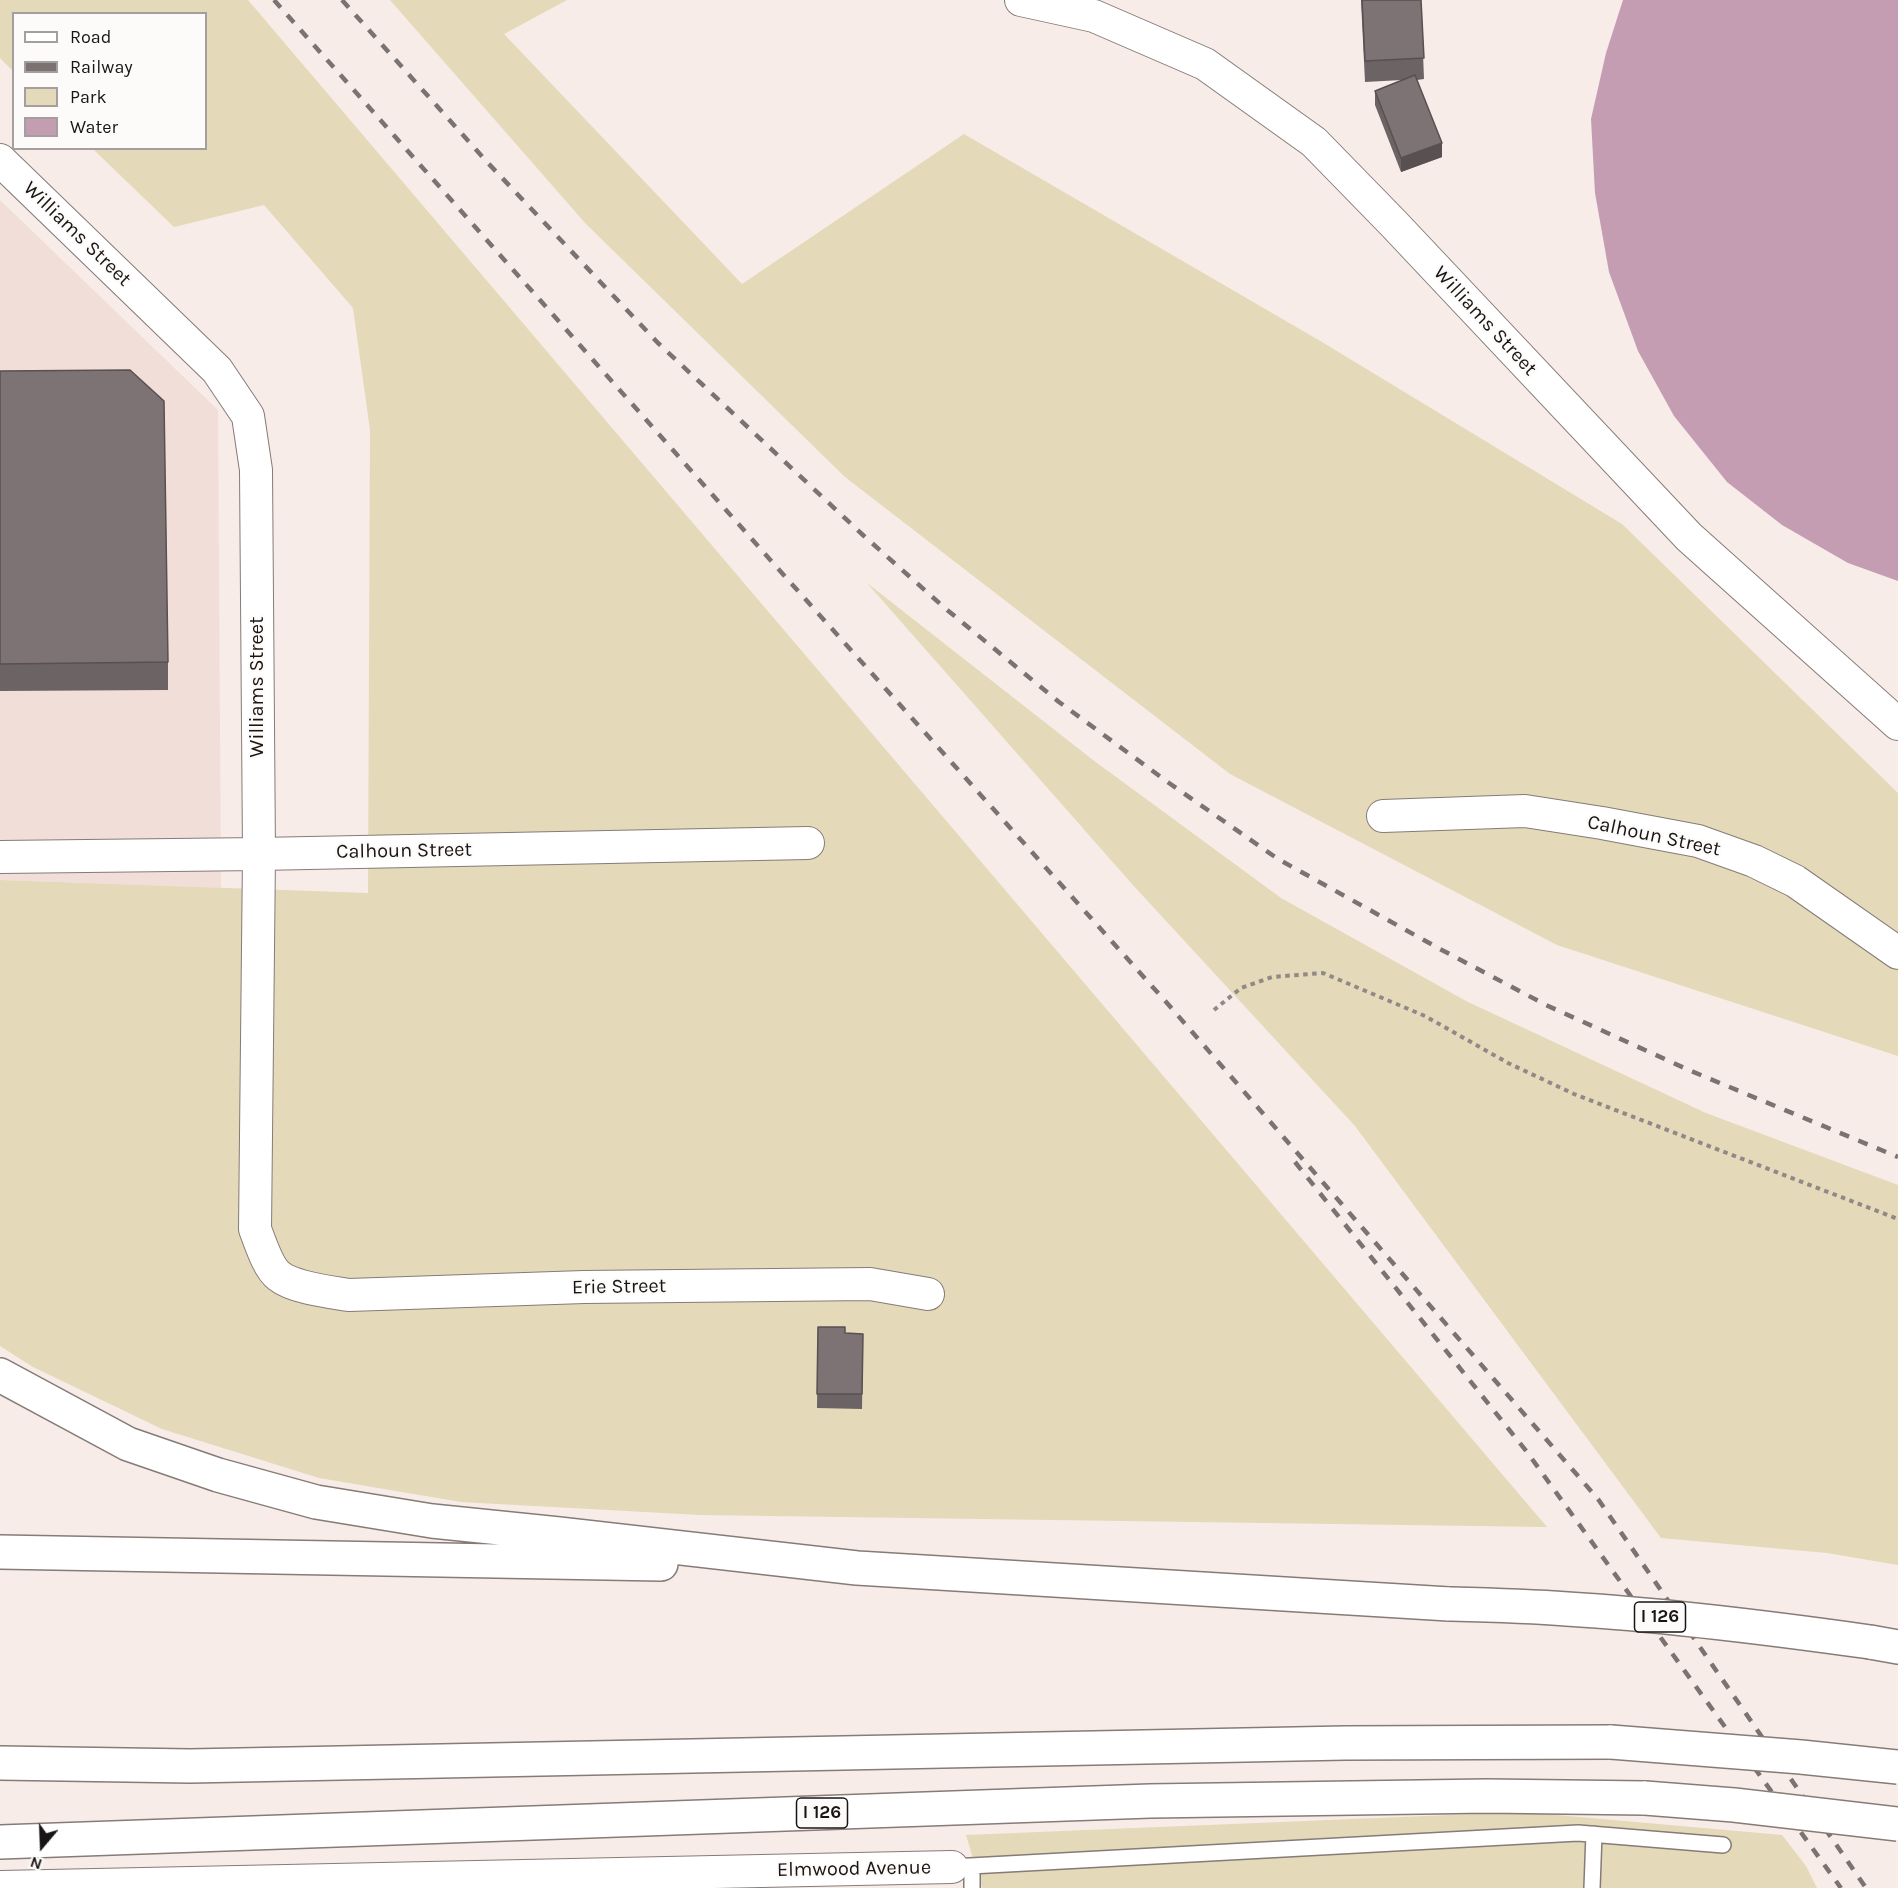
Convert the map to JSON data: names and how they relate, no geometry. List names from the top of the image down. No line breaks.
{"streets":{"highway":["I 126"],"street":["Williams Street","Calhoun Street","Erie Street","Elmwood Avenue"]},"crossings":[["Williams Street","Calhoun Street"],["Williams Street","Erie Street"]],"legend":["Road","Railway","Park","Water"],"north":"bottom"}
